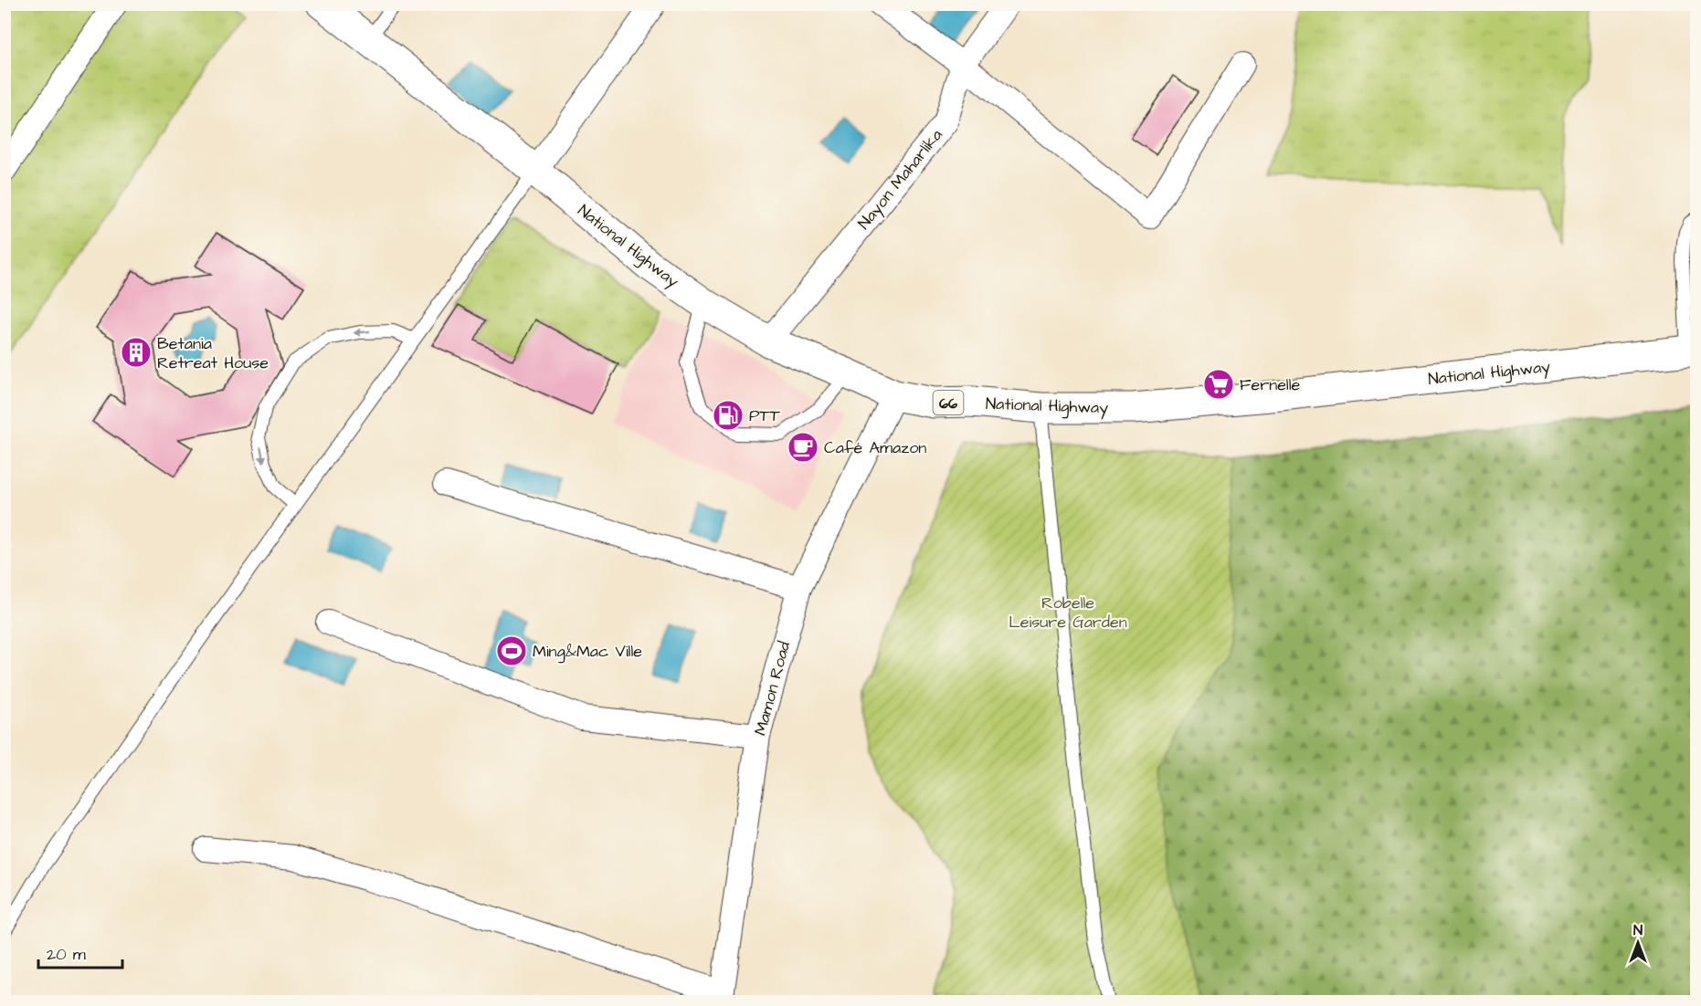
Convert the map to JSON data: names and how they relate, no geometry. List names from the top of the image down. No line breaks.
{"streets":{"main road":["National Highway","66"],"street":["Nayon Maharlika","Mamon Road"]},"crossings":[["Nayon Maharlika","National Highway"],["National Highway","Mamon Road"]],"parks":["Robelle Leisure Garden"],"places":{"building":["Betania Retreat House"],"supermarket":["Fernelle"],"fuel station":["PTT"],"cafe":["Café Amazon"],"sports":["Ming&Mac Ville"]},"scale_bar":"20 m","north":"top"}
